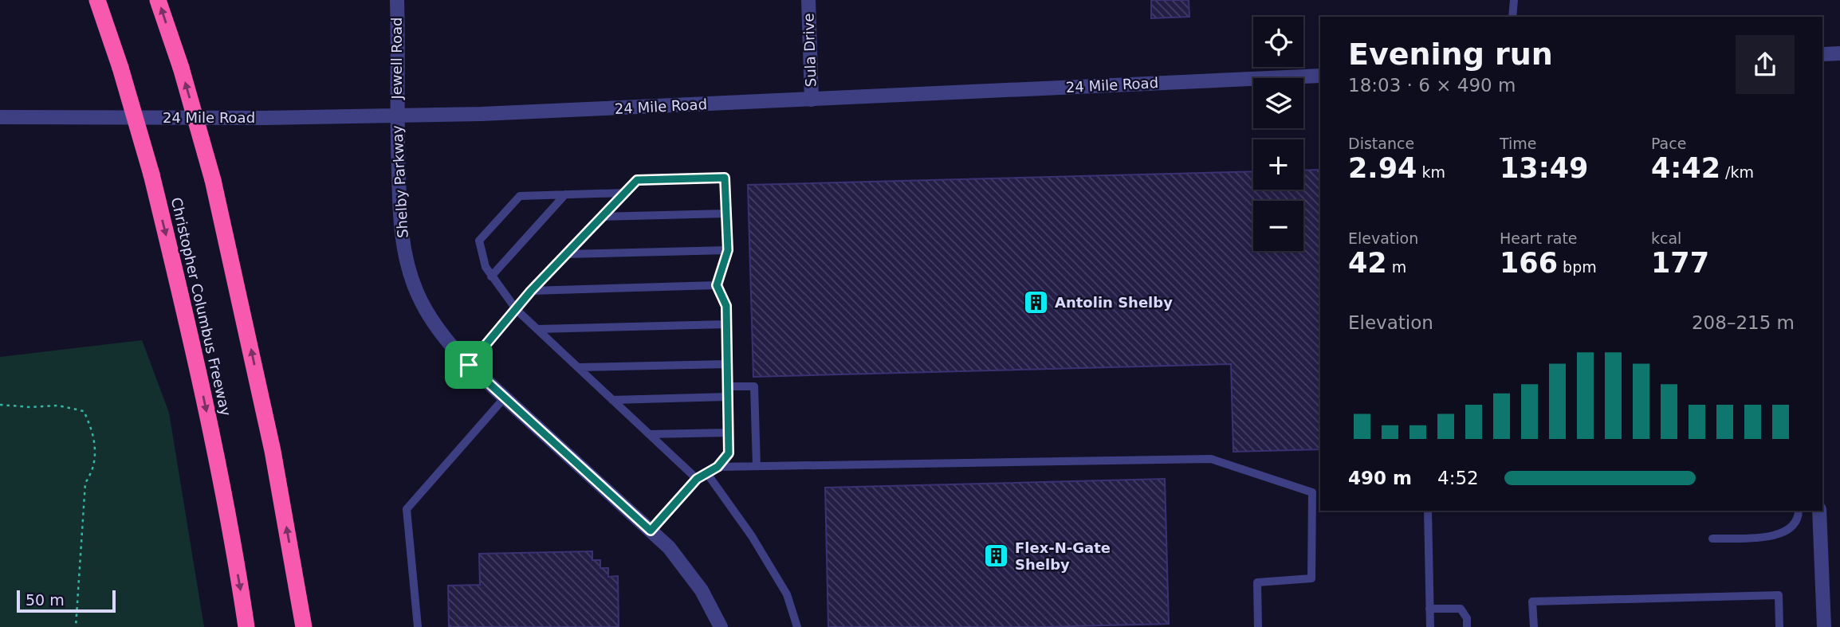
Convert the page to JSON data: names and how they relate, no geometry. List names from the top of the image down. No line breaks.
{"streets":{"highway":["Christopher Columbus Freeway"],"street":["Sula Drive","Jewell Road","24 Mile Road","Shelby Parkway"]},"crossings":[["Sula Drive","24 Mile Road"],["Jewell Road","24 Mile Road"],["Jewell Road","Shelby Parkway"],["24 Mile Road","Shelby Parkway"]],"places":{"building":["Antolin Shelby","Flex-N-Gate Shelby"]},"scale_bar":"50 m","page":{"map_buttons":["+","−"],"heading":["Evening run","18:03 · 6 × 490 m"],"stats":[["Distance","2.94 km"],["Time","13:49"],["Pace","4:42 /km"],["Elevation","42 m"],["Heart rate","166 bpm"],["kcal","177"]],"chart":["Elevation","208–215 m"],"list":[{"name":"490 m","note":"4:52"}],"scale":"50 m"}}
